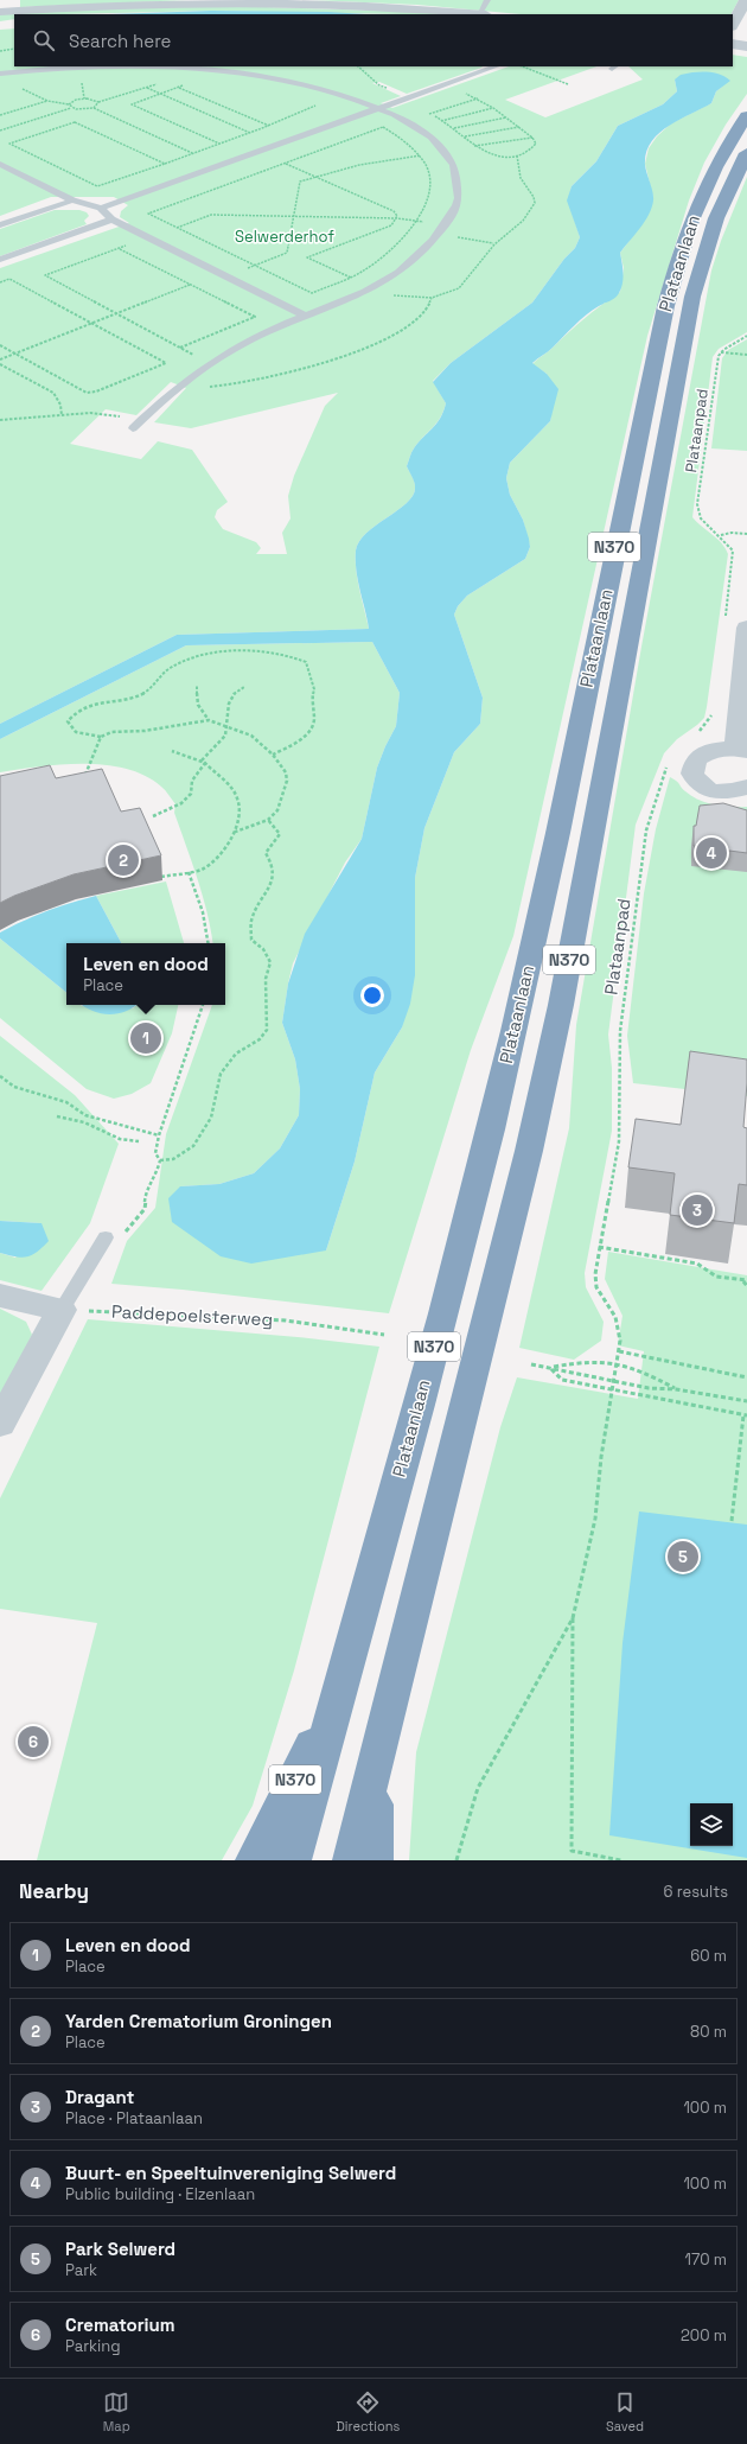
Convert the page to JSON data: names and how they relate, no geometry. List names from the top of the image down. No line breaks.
{"streets":{"highway":["Plataanlaan","N370"],"path":["Plataanpad","Paddepoelsterweg"]},"crossings":[["Plataanlaan","N370"]],"parks":["Selwerderhof"],"page":{"search":"Search here","pins":["4","2","1","3","5","6"],"popup":["Leven en dood","Place"],"heading":["Nearby","6 results"],"list":[{"mark":"1","name":"Leven en dood","note":"Place","value":"60 m"},{"mark":"2","name":"Yarden Crematorium Groningen","note":"Place","value":"80 m"},{"mark":"3","name":"Dragant","note":"Place · Plataanlaan","value":"100 m"},{"mark":"4","name":"Buurt- en Speeltuinvereniging Selwerd","note":"Public building · Elzenlaan","value":"100 m"},{"mark":"5","name":"Park Selwerd","note":"Park","value":"170 m"},{"mark":"6","name":"Crematorium","note":"Parking","value":"200 m"}],"nav":["Map","Directions","Saved"]}}
